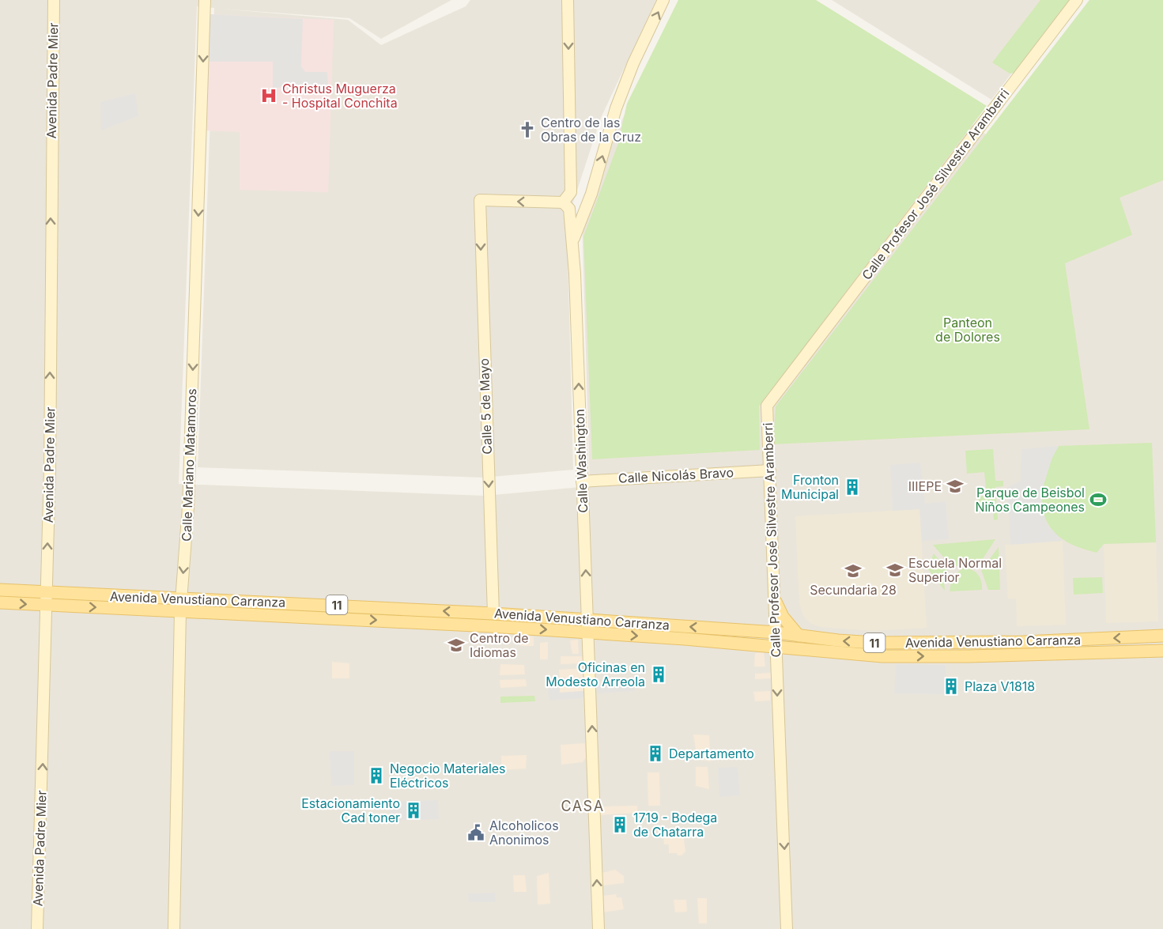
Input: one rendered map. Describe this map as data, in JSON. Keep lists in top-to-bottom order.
{
  "streets": {
    "main road": ["Avenida Venustiano Carranza", "11"],
    "street": [
      "Avenida Padre Mier",
      "Calle Profesor José Silvestre Aramberri",
      "Calle 5 de Mayo",
      "Calle Washington",
      "Calle Mariano Matamoros",
      "Calle Nicolás Bravo"
    ]
  },
  "crossings": [
    ["Avenida Padre Mier", "Avenida Venustiano Carranza"],
    ["Calle Profesor José Silvestre Aramberri", "Calle Nicolás Bravo"],
    ["Calle Profesor José Silvestre Aramberri", "Avenida Venustiano Carranza"],
    ["Calle 5 de Mayo", "Calle Washington"],
    ["Calle 5 de Mayo", "Avenida Venustiano Carranza"],
    ["Calle Washington", "Calle Nicolás Bravo"],
    ["Calle Washington", "Avenida Venustiano Carranza"],
    ["Calle Mariano Matamoros", "Avenida Venustiano Carranza"]
  ],
  "one_way": [
    "Avenida Padre Mier",
    "Calle 5 de Mayo",
    "Calle Washington",
    "Calle Mariano Matamoros"
  ],
  "districts": ["CASA"],
  "parks": ["Panteon de Dolores"],
  "places": {
    "hospital": ["Christus Muguerza - Hospital Conchita"],
    "church": ["Centro de las Obras de la Cruz"],
    "school or university": [
      "IIIEPE",
      "Escuela Normal Superior",
      "Secundaria 28",
      "Centro de Idiomas"
    ],
    "building": [
      "Fronton Municipal",
      "Oficinas en Modesto Arreola",
      "Plaza V1818",
      "Departamento",
      "Negocio Materiales Eléctricos",
      "Estacionamiento Cad toner",
      "1719 - Bodega de Chatarra"
    ],
    "sports": ["Parque de Beisbol Niños Campeones"],
    "public building": ["Alcoholicos Anonimos"]
  }
}
